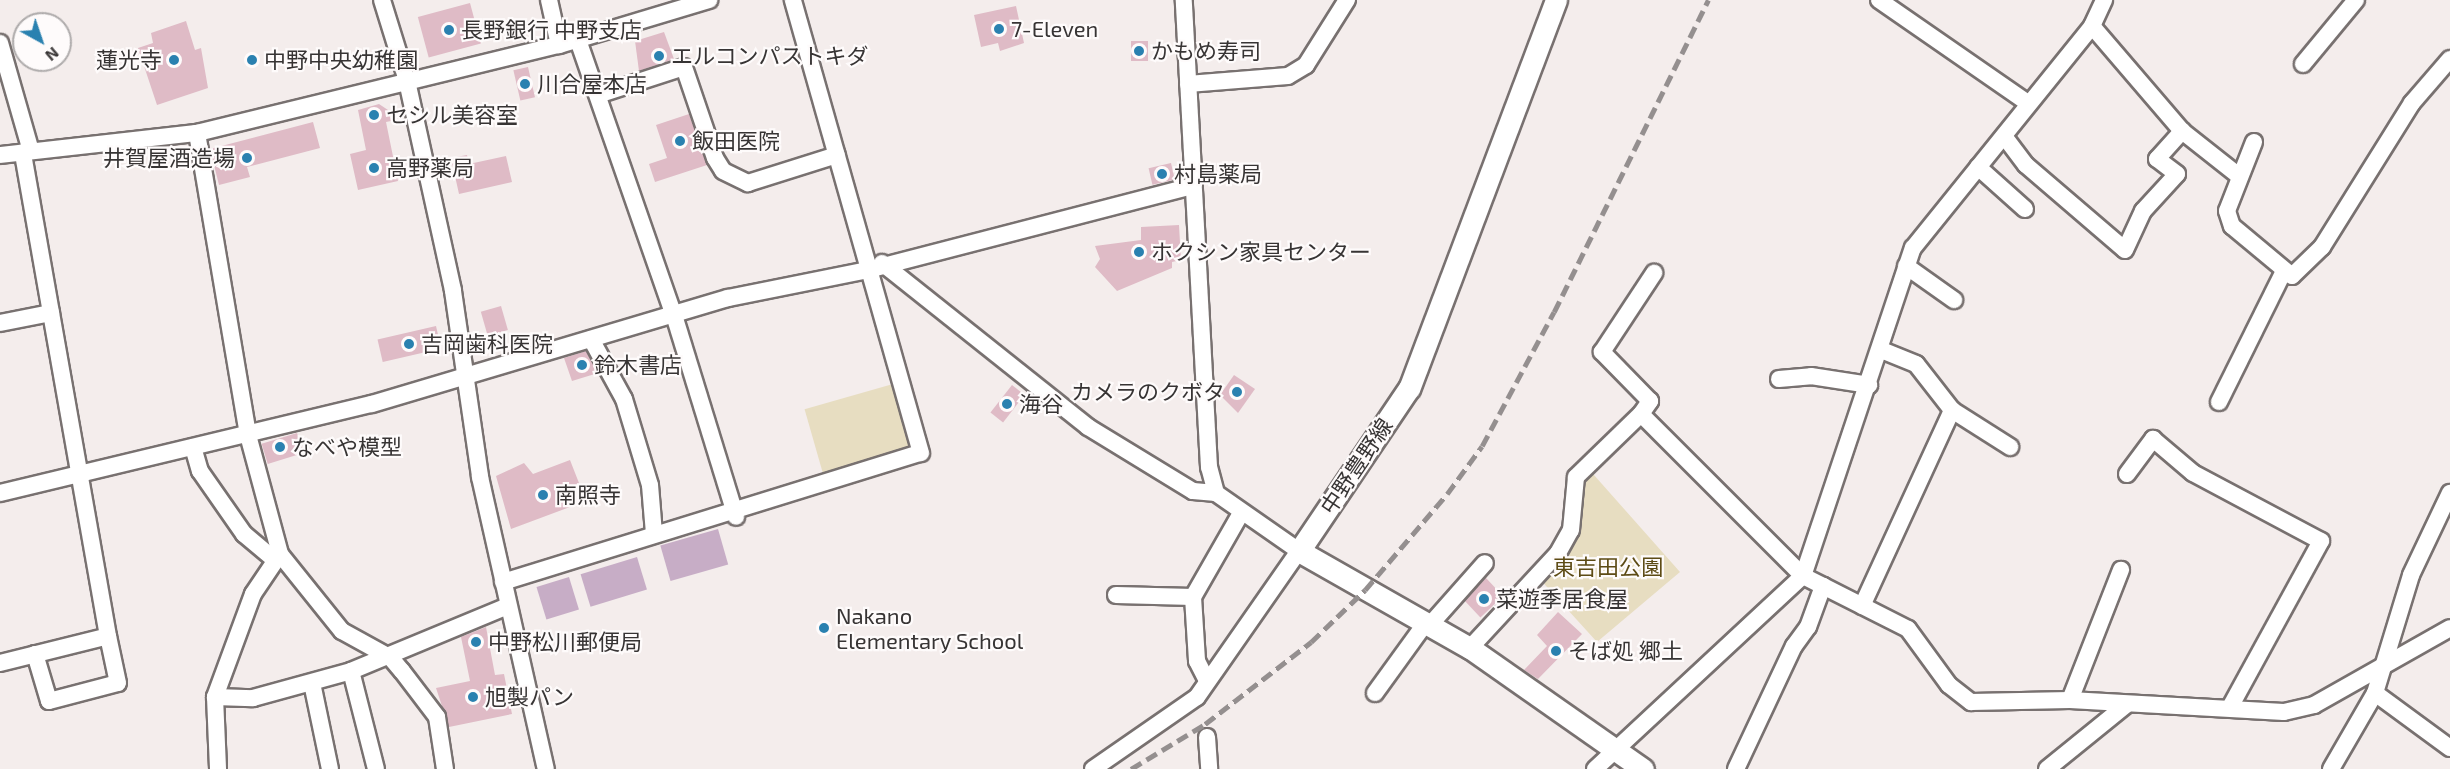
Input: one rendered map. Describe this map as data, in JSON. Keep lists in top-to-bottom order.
{
  "streets": {
    "main road": ["中野豊野線"]
  },
  "parks": ["東吉田公園"],
  "places": [
    "7-Eleven",
    "長野銀行 中野支店",
    "かもめ寿司",
    "エルコンパストキダ",
    "蓮光寺",
    "中野中央幼稚園",
    "川合屋本店",
    "セシル美容室",
    "飯田医院",
    "井賀屋酒造場",
    "高野薬局",
    "村島薬局",
    "ホクシン家具センター",
    "吉岡歯科医院",
    "鈴木書店",
    "カメラのクボタ",
    "海谷",
    "なべや模型",
    "南照寺",
    "菜遊季居食屋",
    "Nakano Elementary School",
    "中野松川郵便局",
    "そば処 郷土",
    "旭製パン"
  ],
  "north": "bottom right"
}
